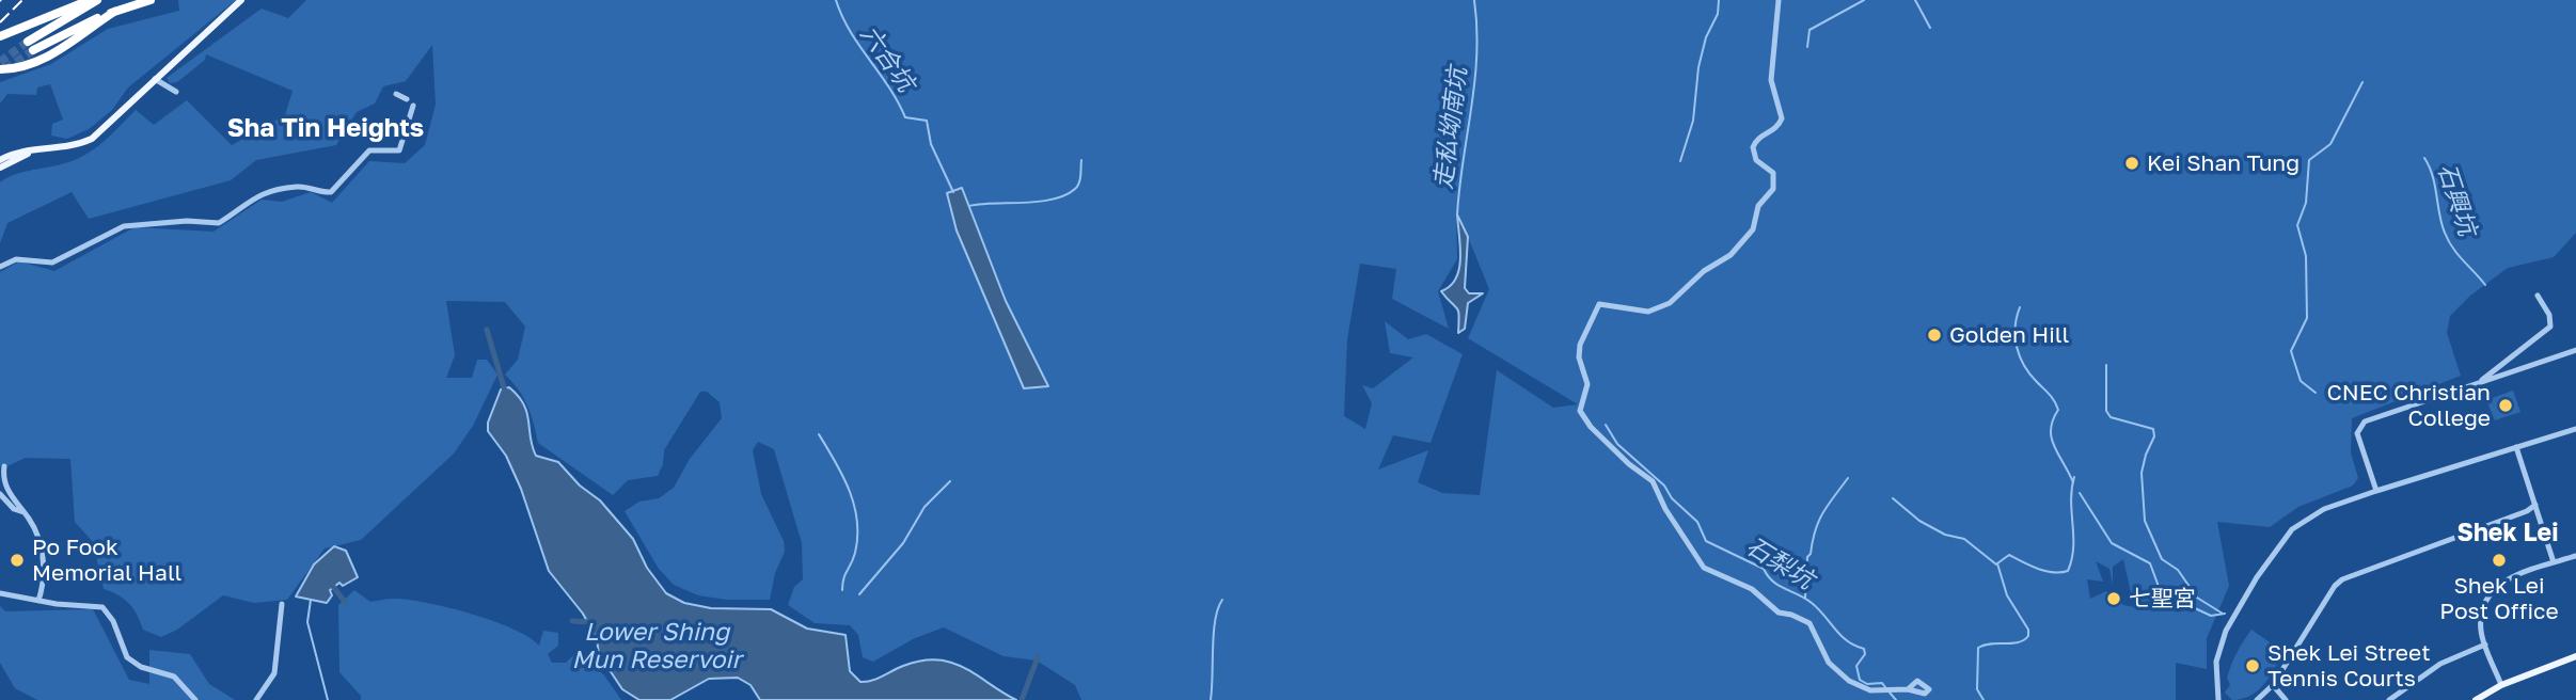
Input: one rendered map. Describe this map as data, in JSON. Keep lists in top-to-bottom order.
{
  "districts": ["Sha Tin Heights", "Shek Lei"],
  "water": [
    "六合坑",
    "走私坳南坑",
    "石興坑",
    "石梨坑",
    "Lower Shing Mun Reservoir"
  ],
  "places": [
    "Kei Shan Tung",
    "Golden Hill",
    "CNEC Christian College",
    "Po Fook Memorial Hall",
    "Shek Lei Post Office",
    "七聖宮",
    "Shek Lei Street Tennis Courts"
  ]
}
